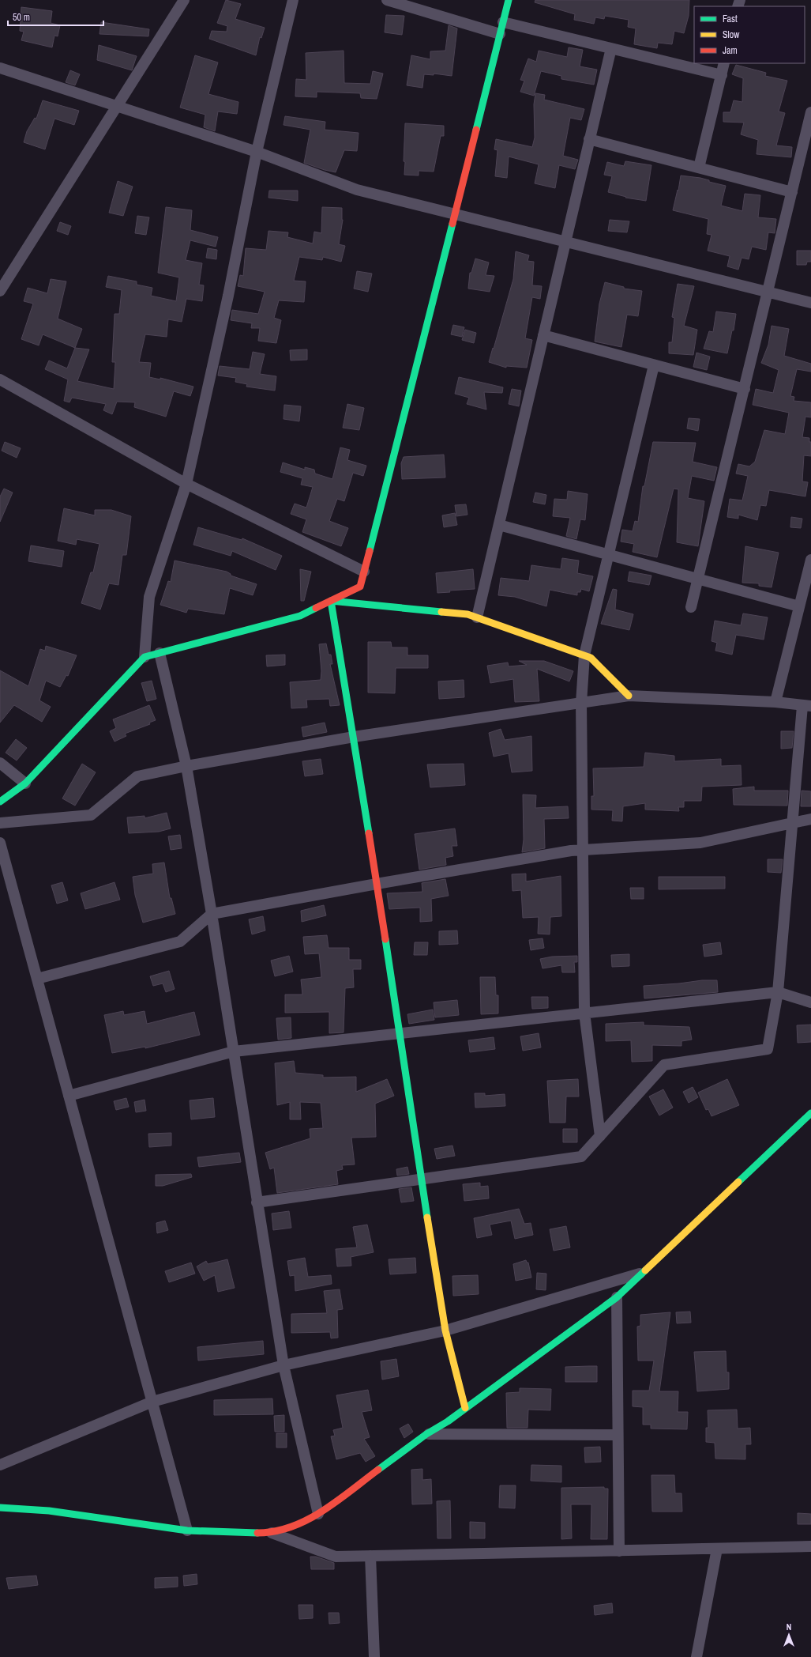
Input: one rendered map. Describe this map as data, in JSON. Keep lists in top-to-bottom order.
{
  "legend": ["Fast", "Slow", "Jam"],
  "scale_bar": "50 m",
  "north": "top"
}
